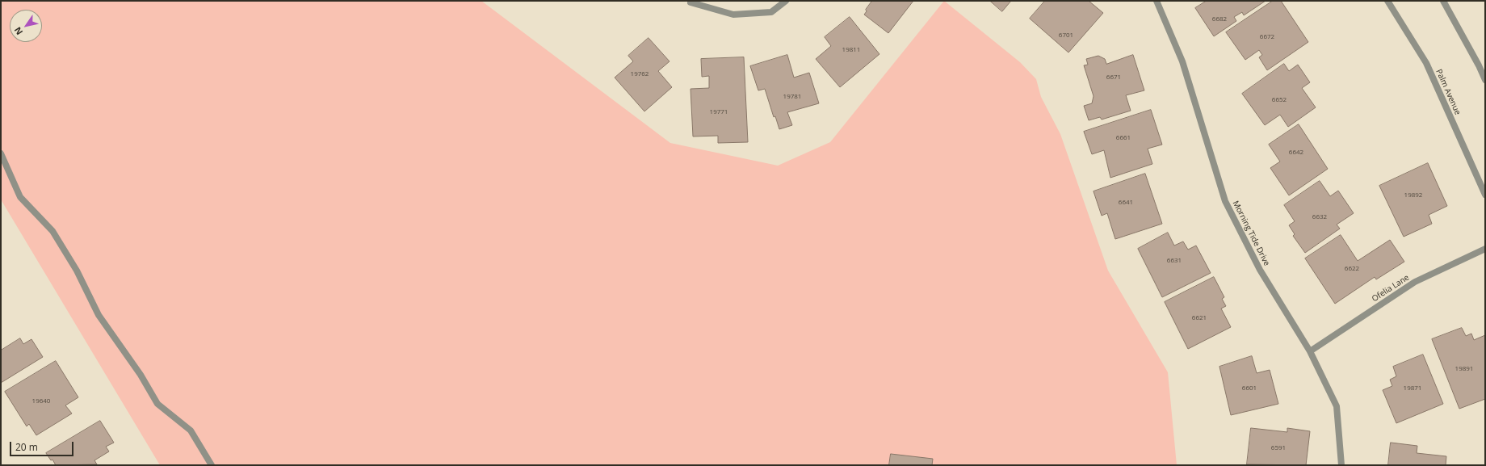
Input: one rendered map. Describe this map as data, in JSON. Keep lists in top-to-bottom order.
{
  "streets": {
    "street": ["Palm Avenue", "Morning Tide Drive", "Ofelia Lane"]
  },
  "crossings": [
    ["Morning Tide Drive", "Ofelia Lane"]
  ],
  "house_numbers": [
    "6682",
    "6701",
    "6672",
    "19811",
    "19762",
    "6671",
    "19781",
    "6652",
    "19771",
    "6661",
    "6642",
    "19892",
    "6641",
    "6632",
    "6631",
    "6622",
    "6621",
    "19891",
    "6601",
    "19871",
    "19640",
    "6591"
  ],
  "scale_bar": "20 m",
  "north": "bottom left"
}
